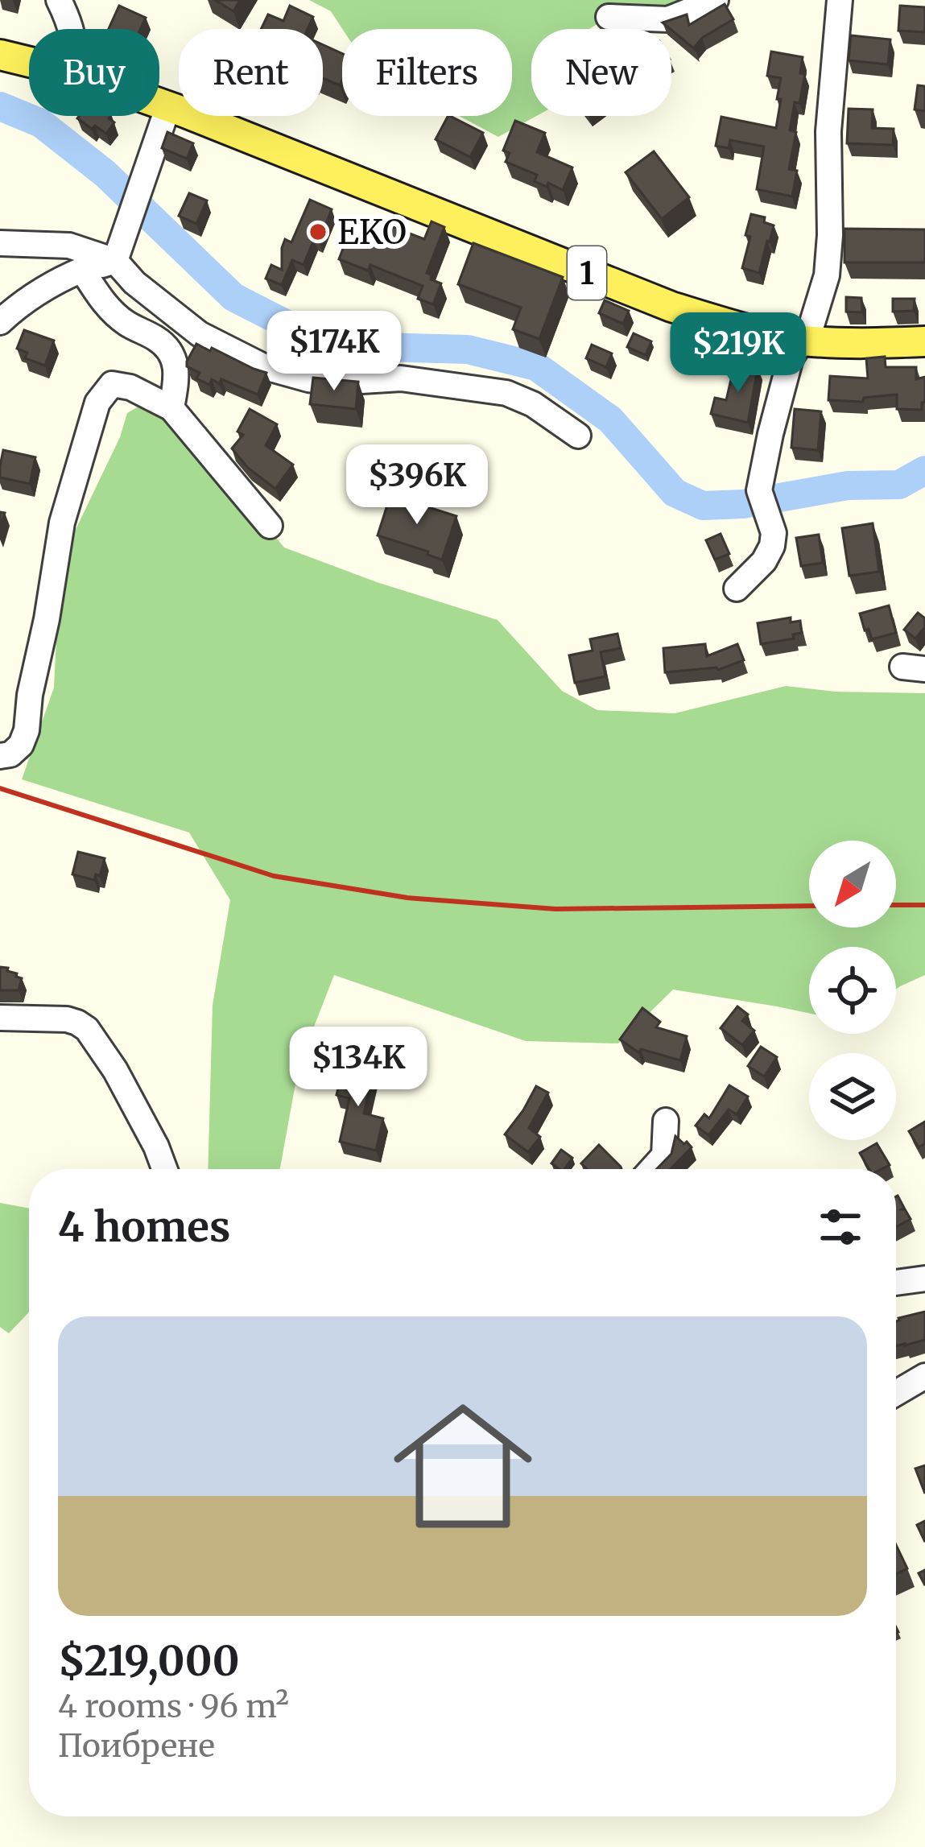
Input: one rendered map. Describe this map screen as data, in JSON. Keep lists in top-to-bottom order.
{
  "streets": {
    "main road": ["1"]
  },
  "places": ["EKO"],
  "north": "bottom left",
  "page": {
    "chip": [
      "Buy",
      "Rent",
      "Filters",
      "New"
    ],
    "price": [
      "$174K",
      "$219K",
      "$396K",
      "$134K"
    ],
    "heading": "4 homes",
    "list": [
      {
        "name": "$219,000",
        "note": "4 rooms · 96 m² · Поибрене"
      }
    ]
  }
}
